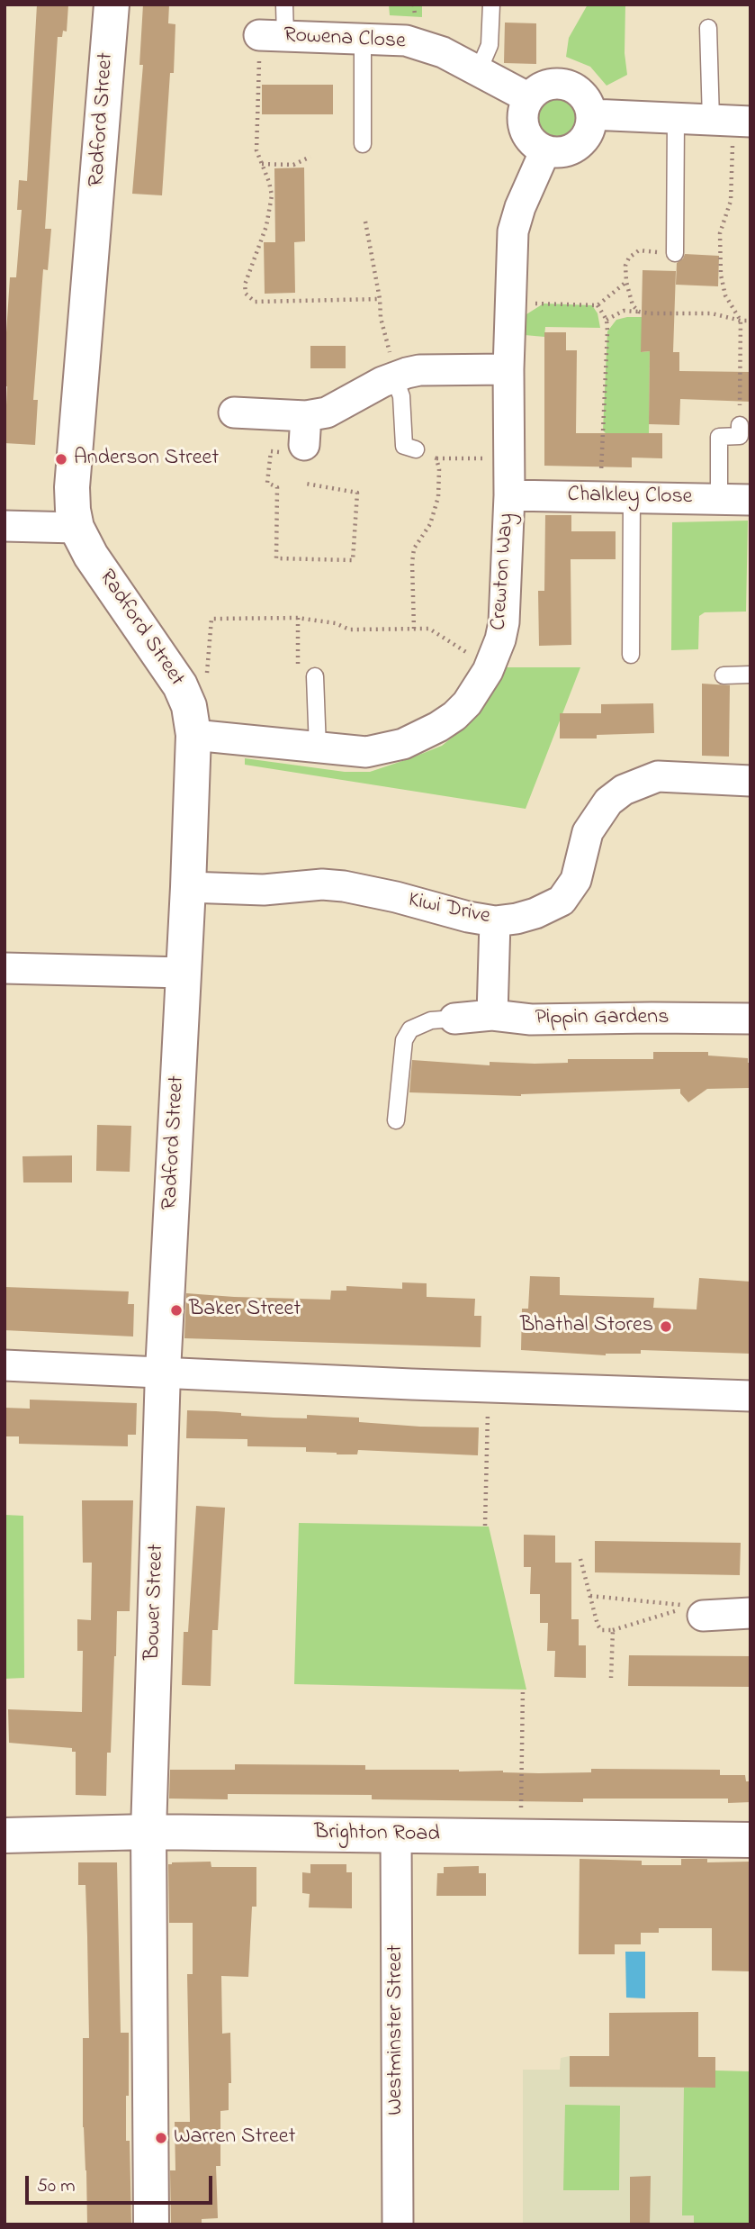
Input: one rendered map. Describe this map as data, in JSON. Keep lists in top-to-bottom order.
{
  "streets": {
    "street": [
      "Rowena Close",
      "Radford Street",
      "Chalkley Close",
      "Crewton Way",
      "Kiwi Drive",
      "Pippin Gardens",
      "Bower Street",
      "Brighton Road",
      "Westminster Street"
    ]
  },
  "crossings": [
    ["Rowena Close", "Crewton Way"],
    ["Radford Street", "Crewton Way"],
    ["Radford Street", "Kiwi Drive"],
    ["Radford Street", "Bower Street"],
    ["Chalkley Close", "Crewton Way"],
    ["Bower Street", "Brighton Road"],
    ["Brighton Road", "Westminster Street"]
  ],
  "places": [
    "Anderson Street",
    "Baker Street",
    "Bhathal Stores",
    "Warren Street"
  ],
  "scale_bar": "50 m"
}
